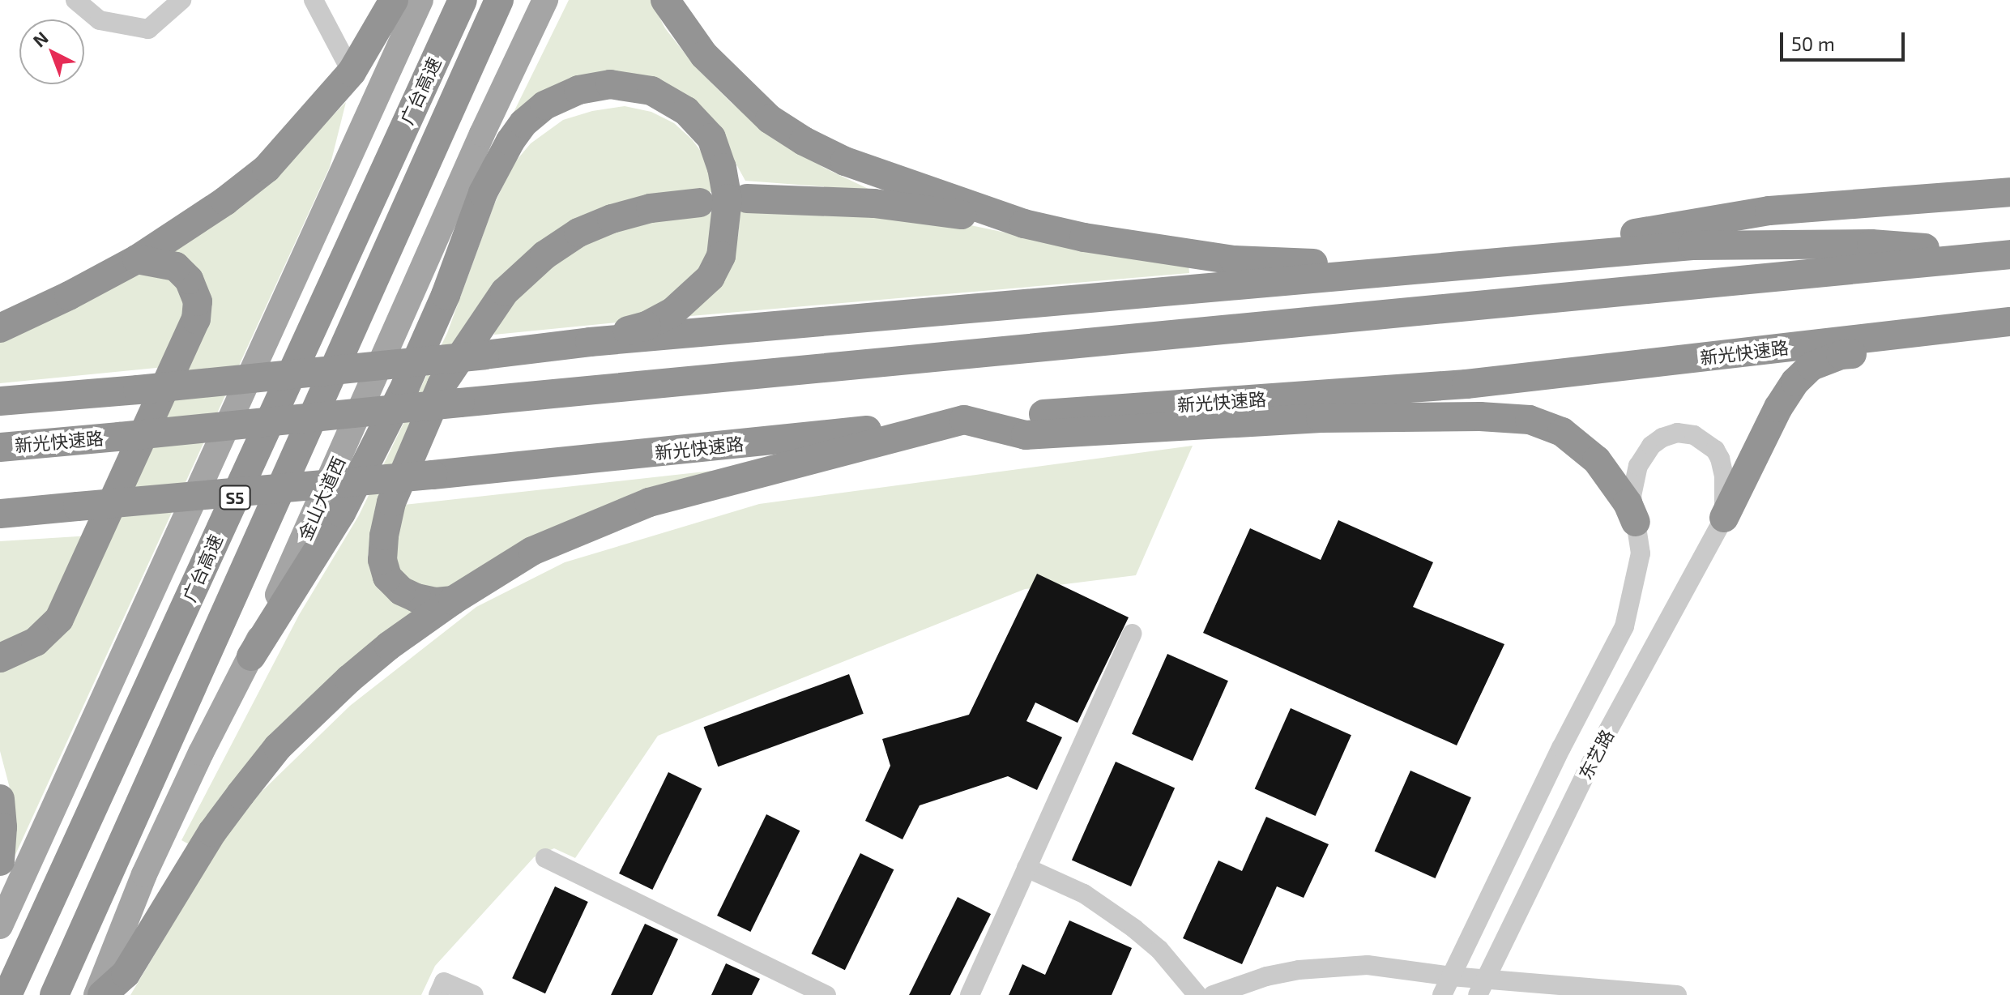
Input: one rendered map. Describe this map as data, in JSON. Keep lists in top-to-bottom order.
{
  "streets": {
    "highway": ["广台高速", "新光快速路", "S5"],
    "main road": ["金山大道西"],
    "street": ["东艺路"]
  },
  "scale_bar": "50 m",
  "north": "top left"
}
